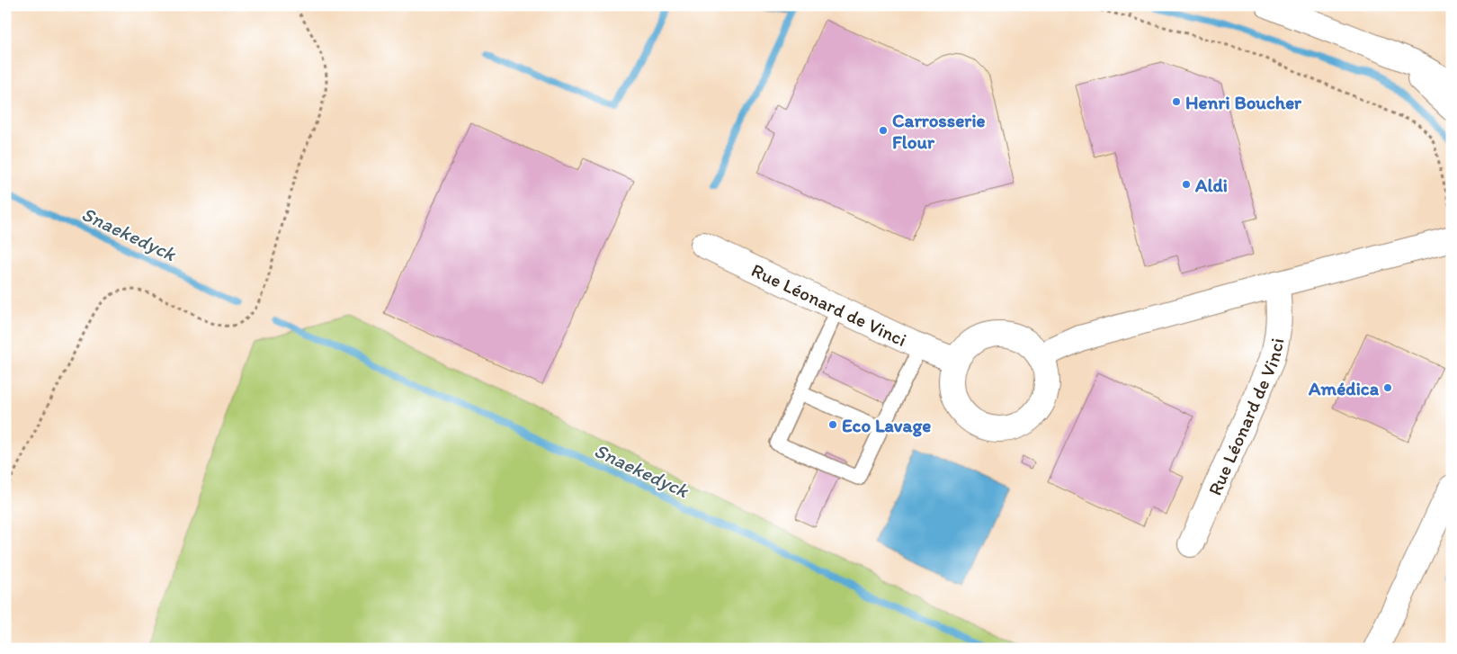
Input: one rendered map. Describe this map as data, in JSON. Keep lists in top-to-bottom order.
{
  "streets": {
    "street": ["Rue Léonard de Vinci"]
  },
  "water": ["Snaekedyck"],
  "places": [
    "Henri Boucher",
    "Carrosserie Flour",
    "Aldi",
    "Amédica",
    "Eco Lavage"
  ]
}
